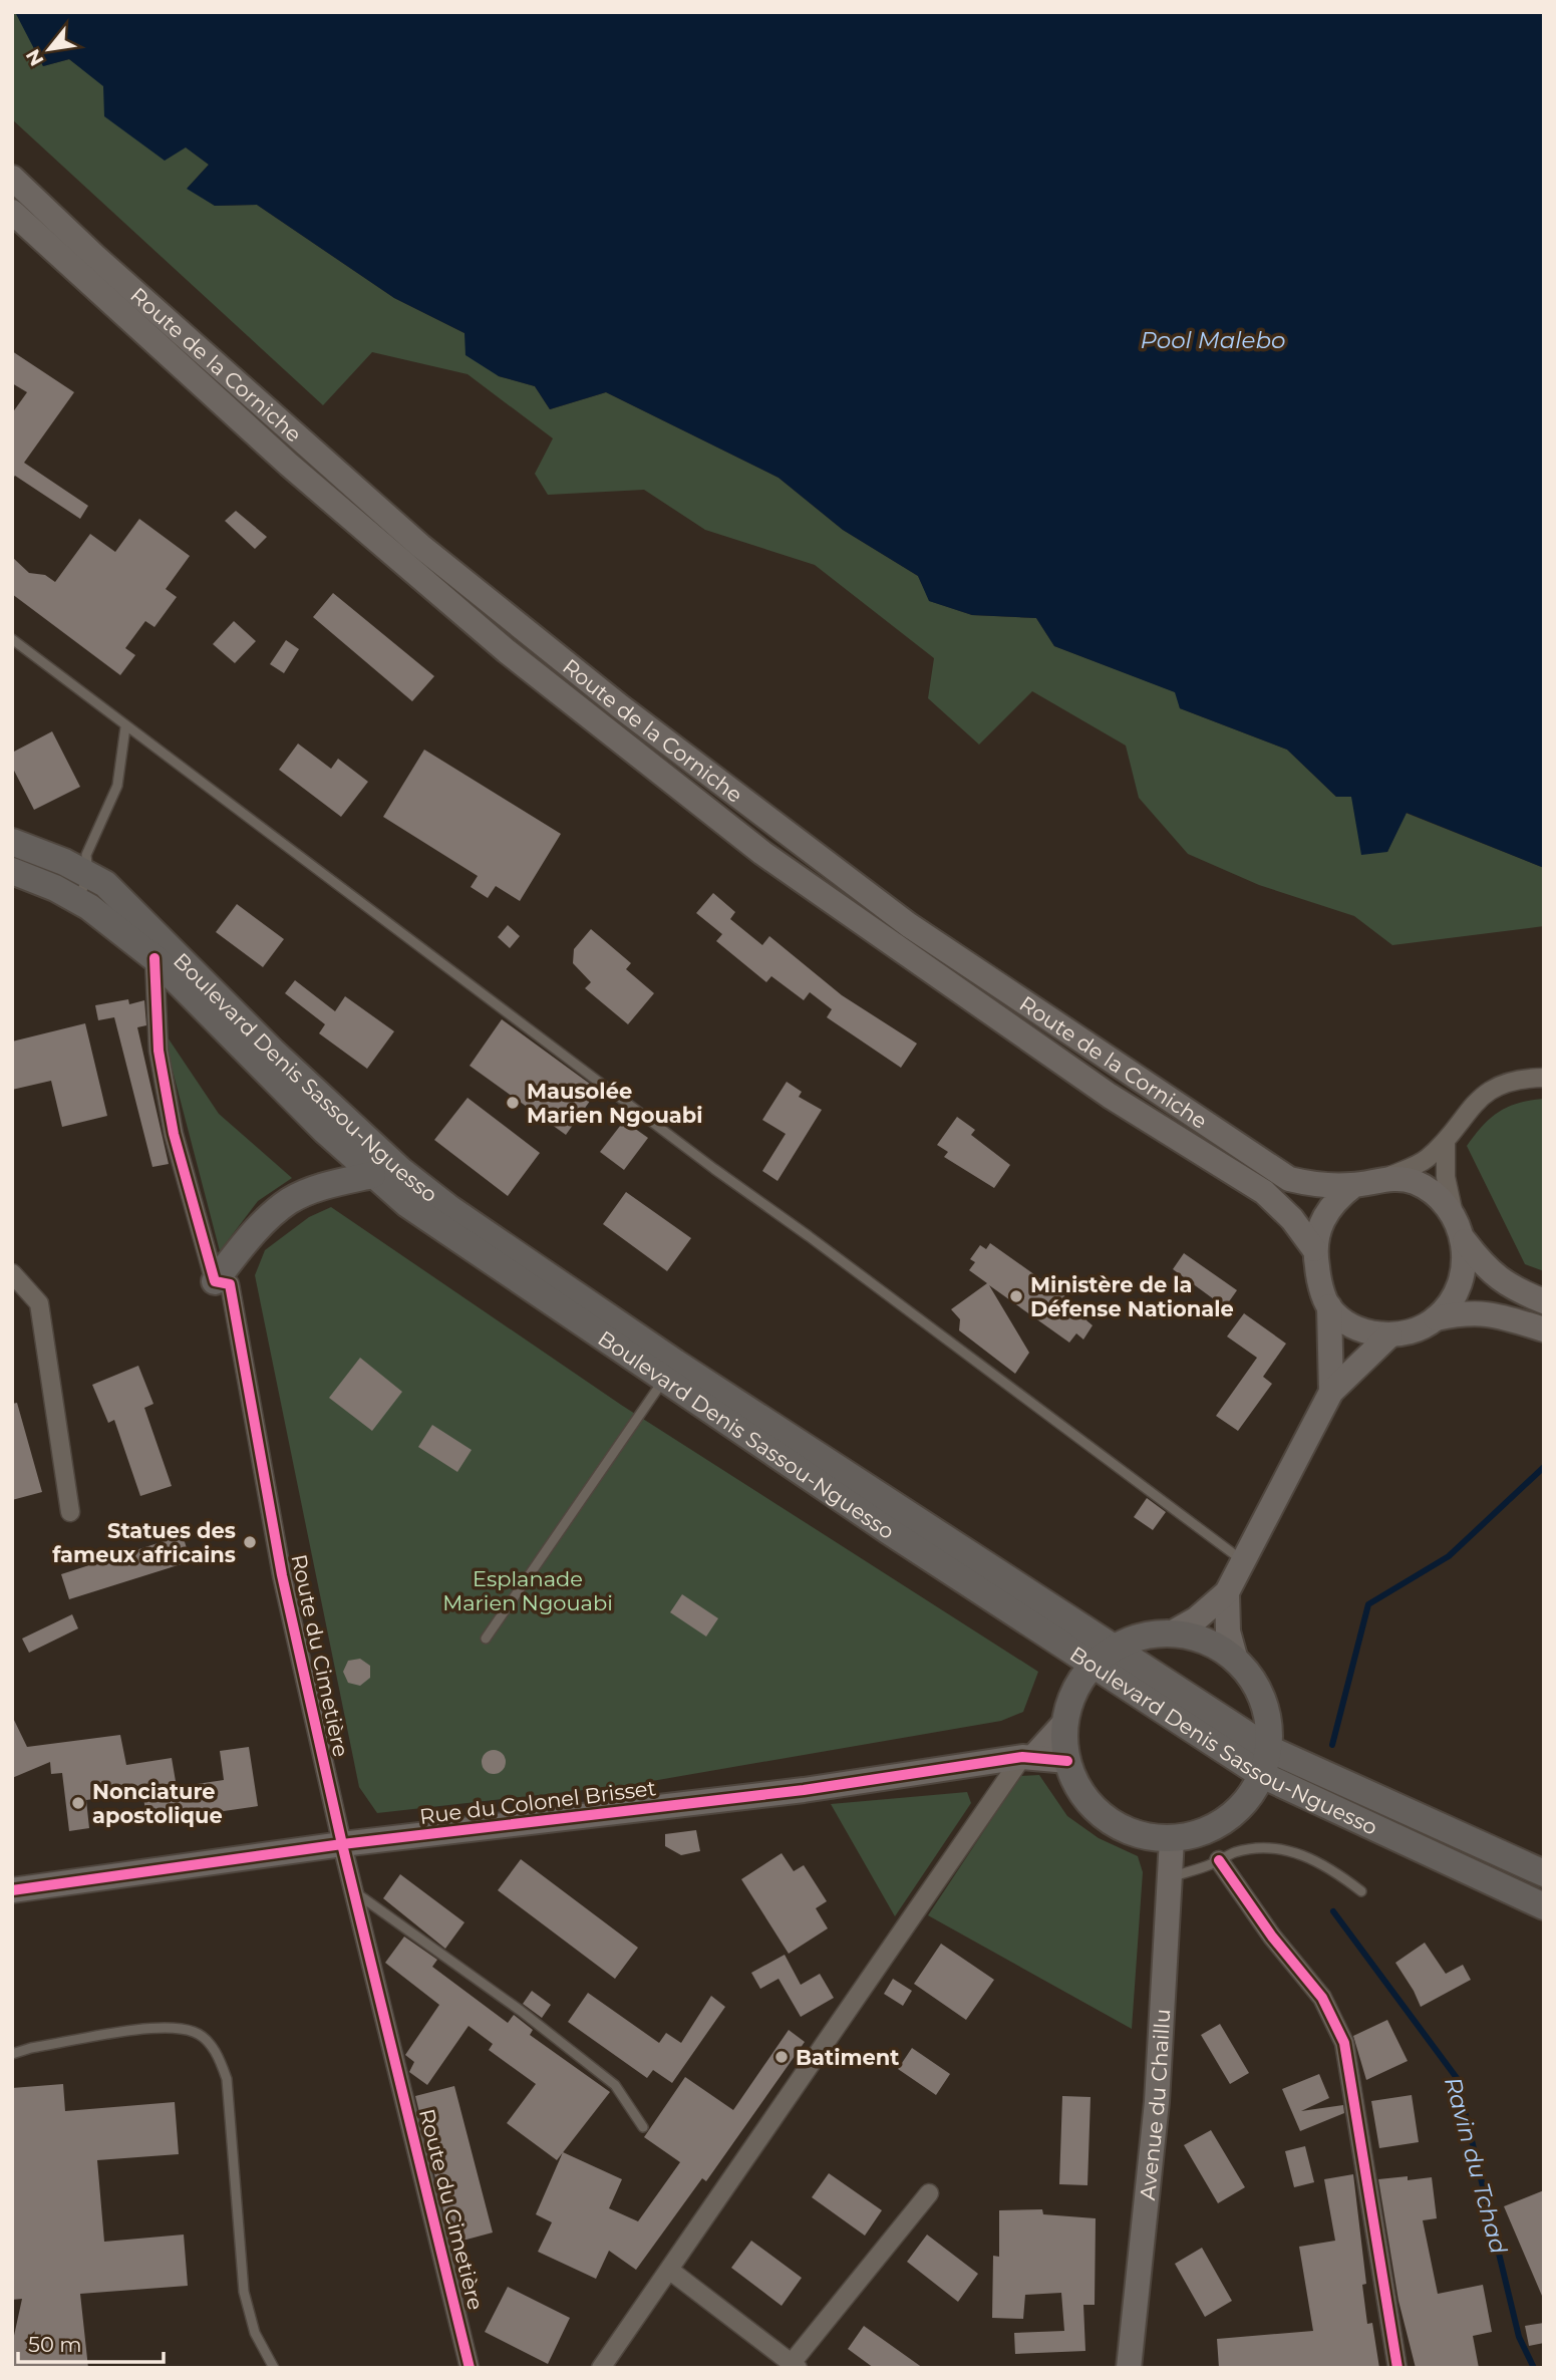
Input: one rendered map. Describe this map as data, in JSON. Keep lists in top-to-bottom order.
{
  "streets": {
    "main road": [
      "Route de la Corniche",
      "Boulevard Denis Sassou-Nguesso",
      "Rue du Colonel Brisset",
      "Avenue du Chaillu"
    ],
    "street": ["Route du Cimetière"]
  },
  "crossings": [
    ["Boulevard Denis Sassou-Nguesso", "Route du Cimetière"],
    ["Route du Cimetière", "Rue du Colonel Brisset"]
  ],
  "water": ["Pool Malebo", "Ravin du Tchad"],
  "parks": ["Esplanade Marien Ngouabi"],
  "places": [
    "Mausolée Marien Ngouabi",
    "Ministère de la Défense Nationale",
    "Statues des fameux africains",
    "Nonciature apostolique",
    "Batiment"
  ],
  "scale_bar": "50 m",
  "north": "bottom left"
}
